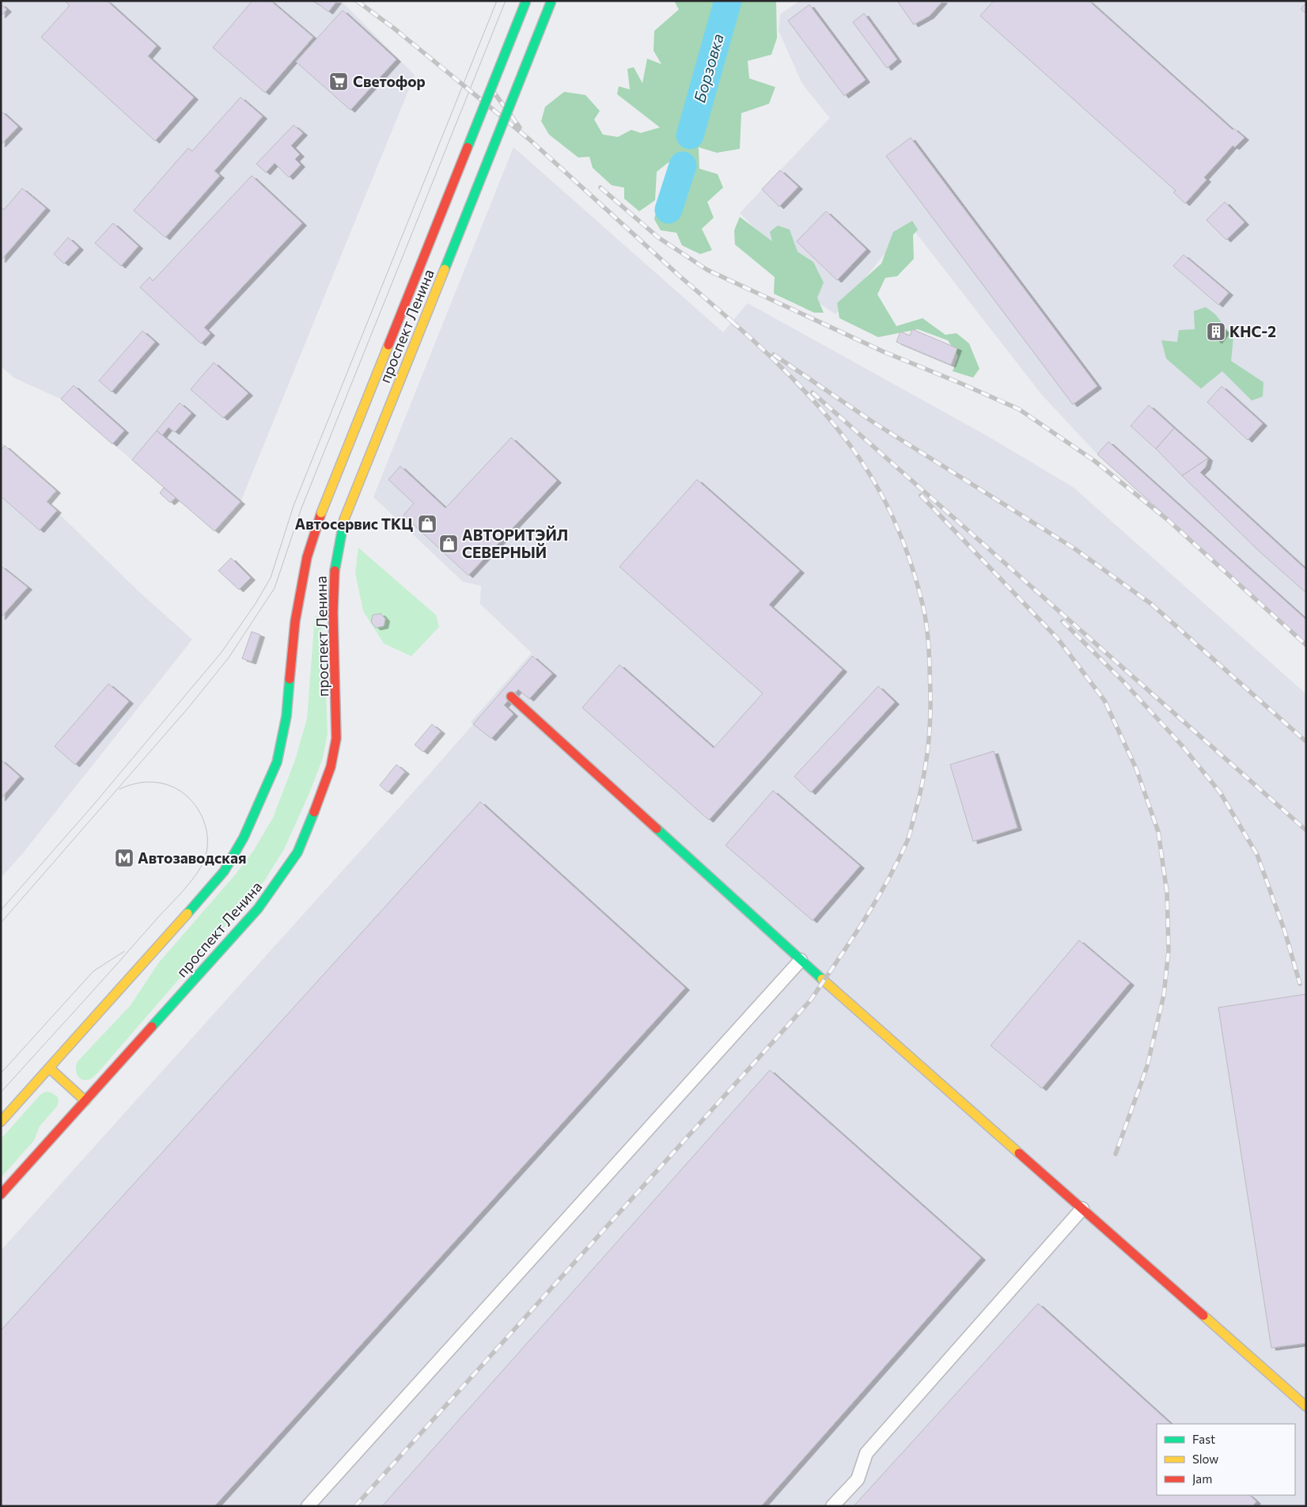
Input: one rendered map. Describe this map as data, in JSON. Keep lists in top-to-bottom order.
{
  "streets": {
    "main road": ["проспект Ленина"]
  },
  "water": ["Борзовка"],
  "places": {
    "supermarket": ["Светофор"],
    "building": ["КНС-2"],
    "shop": ["Автосервис ТКЦ", "АВТОРИТЭЙЛ СЕВЕРНЫЙ"],
    "metro station": ["Автозаводская"]
  },
  "legend": ["Fast", "Slow", "Jam"]
}
